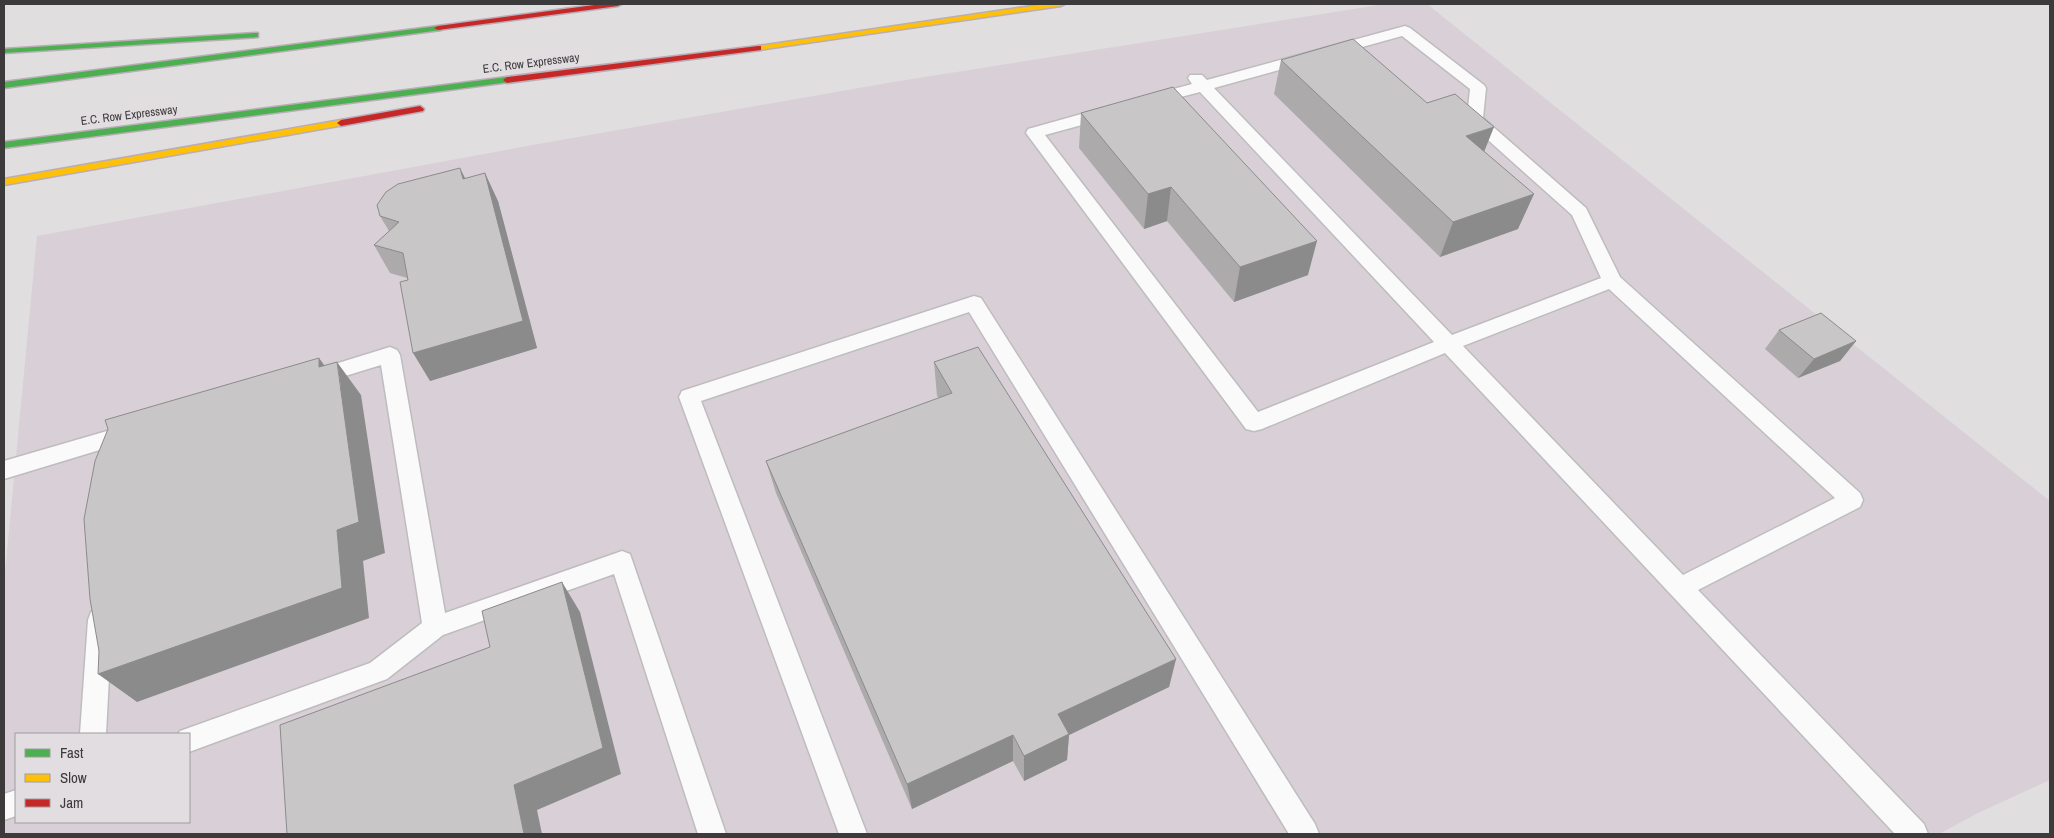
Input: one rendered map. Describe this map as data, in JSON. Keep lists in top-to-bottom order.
{
  "streets": {
    "highway": ["E.C. Row Expressway"]
  },
  "legend": ["Fast", "Slow", "Jam"]
}
